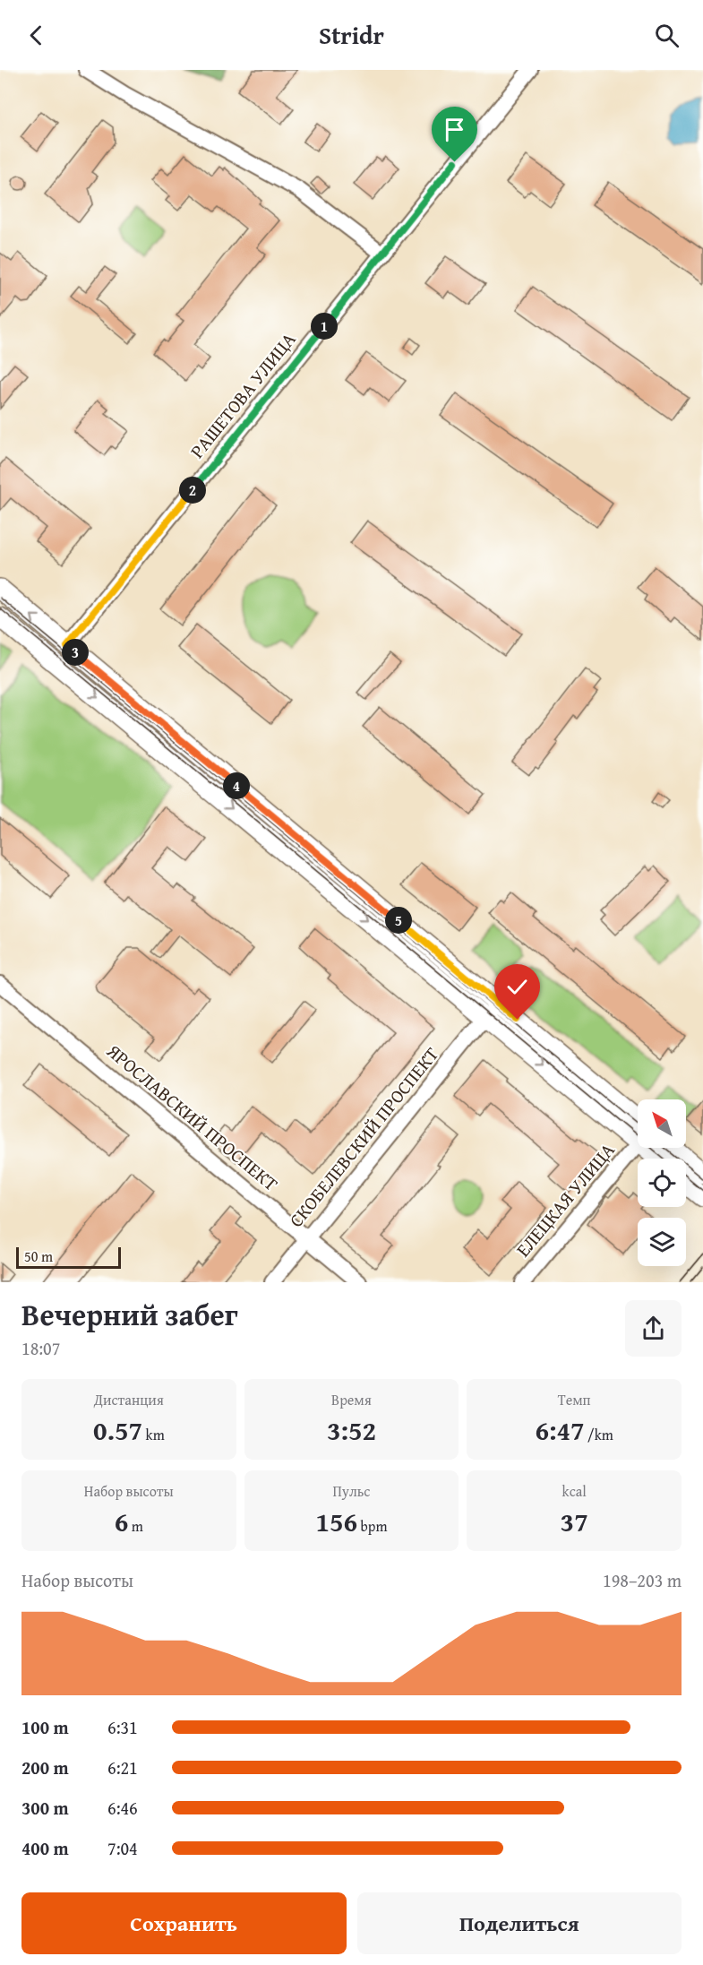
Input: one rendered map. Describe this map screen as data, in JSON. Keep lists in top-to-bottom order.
{
  "streets": {
    "street": [
      "РАШЕТОВА УЛИЦА",
      "ЯРОСЛАВСКИЙ ПРОСПЕКТ",
      "СКОБЕЛЕВСКИЙ ПРОСПЕКТ",
      "ЕЛЕЦКАЯ УЛИЦА"
    ]
  },
  "crossings": [
    ["ЯРОСЛАВСКИЙ ПРОСПЕКТ", "СКОБЕЛЕВСКИЙ ПРОСПЕКТ"]
  ],
  "scale_bar": "50 m",
  "north": "top left",
  "page": {
    "header": "Stridr",
    "pins": [
      "1",
      "2",
      "3",
      "4",
      "5"
    ],
    "scale": "50 m",
    "heading": ["Вечерний забег", "18:07"],
    "stats": [
      ["Дистанция", "0.57 km"],
      ["Время", "3:52"],
      ["Темп", "6:47 /km"],
      ["Набор высоты", "6 m"],
      ["Пульс", "156 bpm"],
      ["kcal", "37"]
    ],
    "chart": ["Набор высоты", "198–203 m"],
    "list": [
      {
        "name": "100 m",
        "note": "6:31"
      },
      {
        "name": "200 m",
        "note": "6:21"
      },
      {
        "name": "300 m",
        "note": "6:46"
      },
      {
        "name": "400 m",
        "note": "7:04"
      }
    ],
    "buttons": ["Сохранить", "Поделиться"]
  }
}
